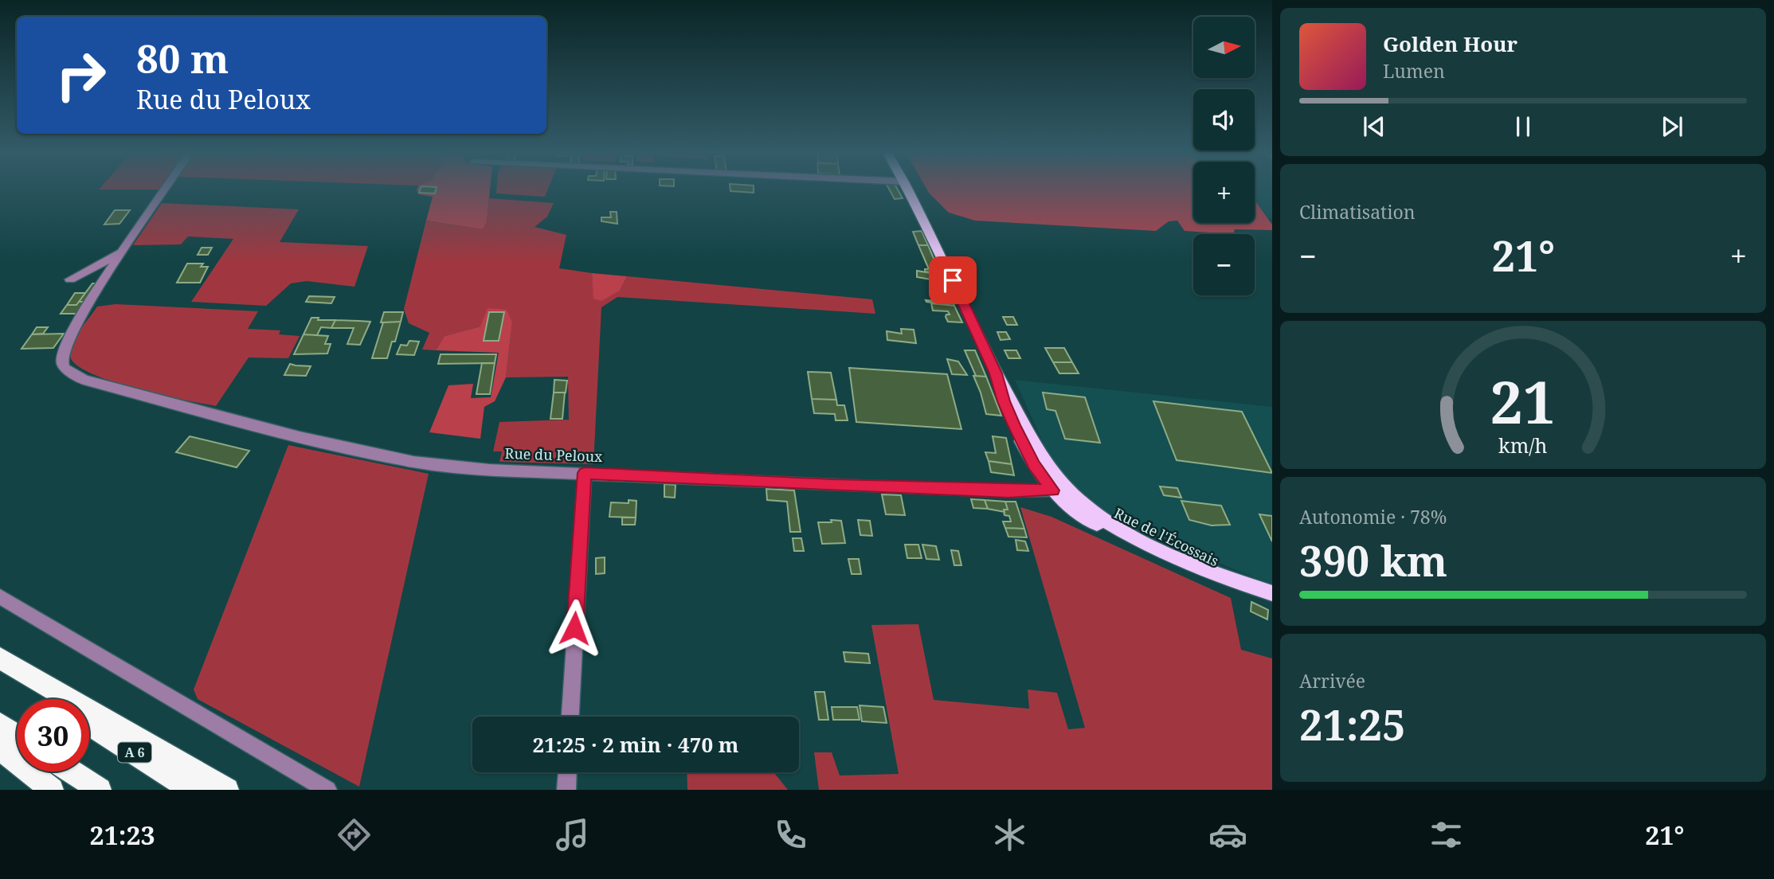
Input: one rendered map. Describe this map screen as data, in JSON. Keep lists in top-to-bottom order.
{
  "streets": {
    "highway": ["A 6"],
    "main road": ["Rue de l'Écossais"],
    "street": ["Rue du Peloux"]
  },
  "crossings": [
    ["Rue du Peloux", "Rue de l'Écossais"]
  ],
  "north": "right",
  "page": {
    "map_buttons": ["+", "−"],
    "turn": ["80 m", "Rue du Peloux"],
    "song": ["Golden Hour", "Lumen"],
    "tile": [
      "Climatisation",
      ["Autonomie · 78%", "390 km"],
      ["Arrivée", "21:25"]
    ],
    "heat": ["−", "21°", "+"],
    "limit": "30",
    "trip": "21:25 · 2 min · 470 m",
    "tabs": ["21:23", "21°"],
    "gauge": ["21", "km/h"]
  }
}
